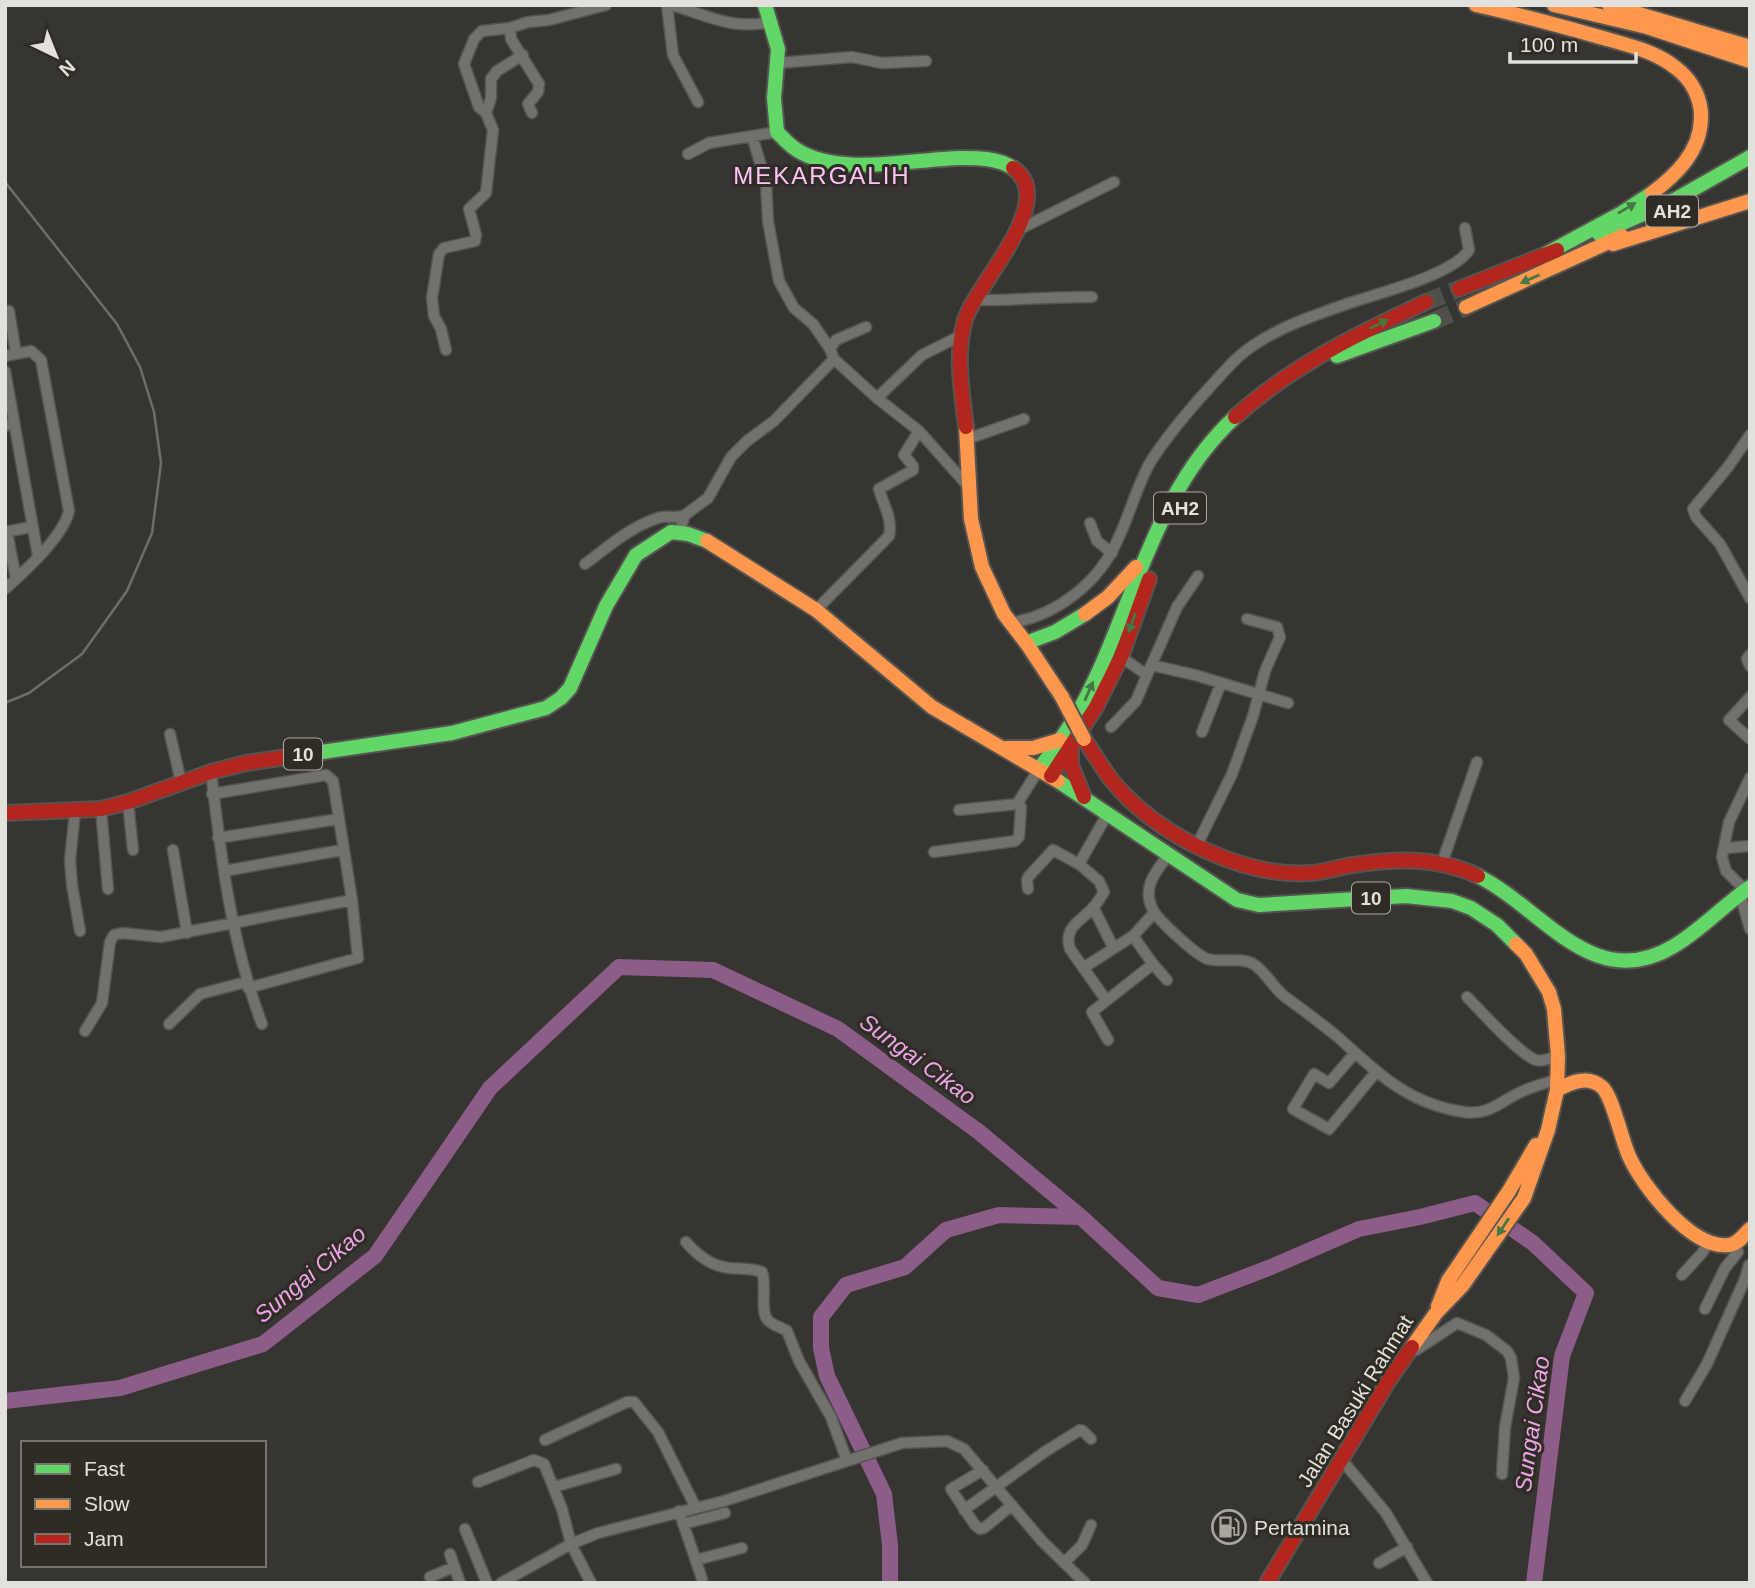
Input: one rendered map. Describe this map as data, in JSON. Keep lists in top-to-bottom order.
{
  "streets": {
    "main road": ["AH2", "10", "Jalan Basuki Rahmat"]
  },
  "crossings": [
    ["AH2", "10"],
    ["AH2", "Jalan Basuki Rahmat"],
    ["10", "Jalan Basuki Rahmat"]
  ],
  "districts": ["MEKARGALIH"],
  "water": ["Sungai Cikao"],
  "places": {
    "fuel station": ["Pertamina"]
  },
  "legend": ["Fast", "Slow", "Jam"],
  "scale_bar": "100 m",
  "north": "bottom right"
}
